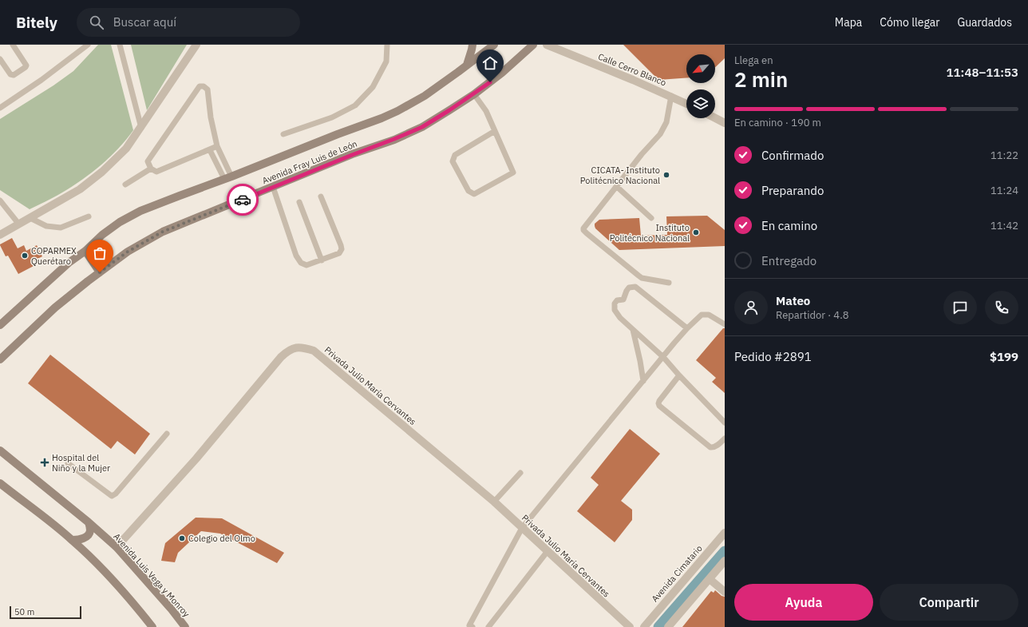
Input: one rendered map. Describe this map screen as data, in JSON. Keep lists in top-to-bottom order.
{
  "streets": {
    "main road": ["Avenida Fray Luis de León", "Avenida Luis Vega y Monroy"],
    "street": ["Calle Cerro Blanco", "Privada Julio María Cervantes", "Avenida Cimatario"]
  },
  "crossings": [
    ["Privada Julio María Cervantes", "Avenida Luis Vega y Monroy"]
  ],
  "places": {
    "other": [
      "CICATA- Instituto Politécnico Nacional",
      "Instituto Politécnico Nacional",
      "COPARMEX Querétaro",
      "Colegio del Olmo"
    ],
    "health": ["Hospital del Niño y la Mujer"]
  },
  "scale_bar": "50 m",
  "north": "bottom left",
  "page": {
    "header": "Bitely",
    "search": "Buscar aquí",
    "nav": ["Mapa", "Cómo llegar", "Guardados"],
    "heading": ["2 min", "Llega en", "11:48–11:53"],
    "panel": [
      "Mateo",
      "Repartidor · 4.8",
      "Pedido #2891",
      "$199"
    ],
    "bar": "En camino · 190 m",
    "list": [
      ["Confirmado", "11:22"],
      ["Preparando", "11:24"],
      ["En camino", "11:42"],
      "Entregado"
    ],
    "buttons": ["Ayuda", "Compartir"],
    "scale": "50 m"
  }
}
